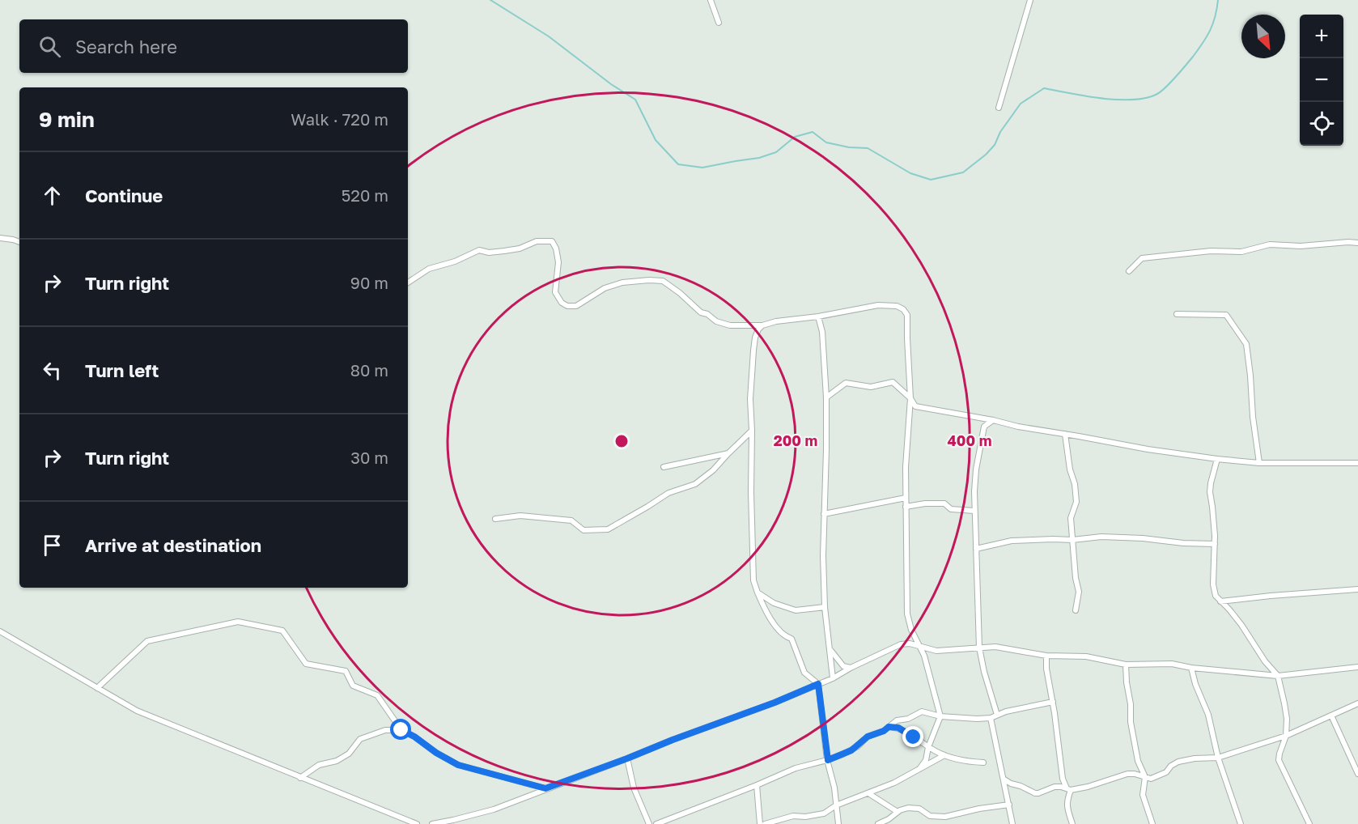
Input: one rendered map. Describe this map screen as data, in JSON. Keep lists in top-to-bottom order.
{
  "north": "bottom right",
  "page": {
    "map_buttons": ["+", "−"],
    "search": "Search here",
    "heading": ["9 min", "Walk · 720 m"],
    "list": [
      ["Continue", "520 m"],
      ["Turn right", "90 m"],
      ["Turn left", "80 m"],
      ["Turn right", "30 m"],
      "Arrive at destination"
    ]
  },
  "rings": ["200 m", "400 m"]
}
